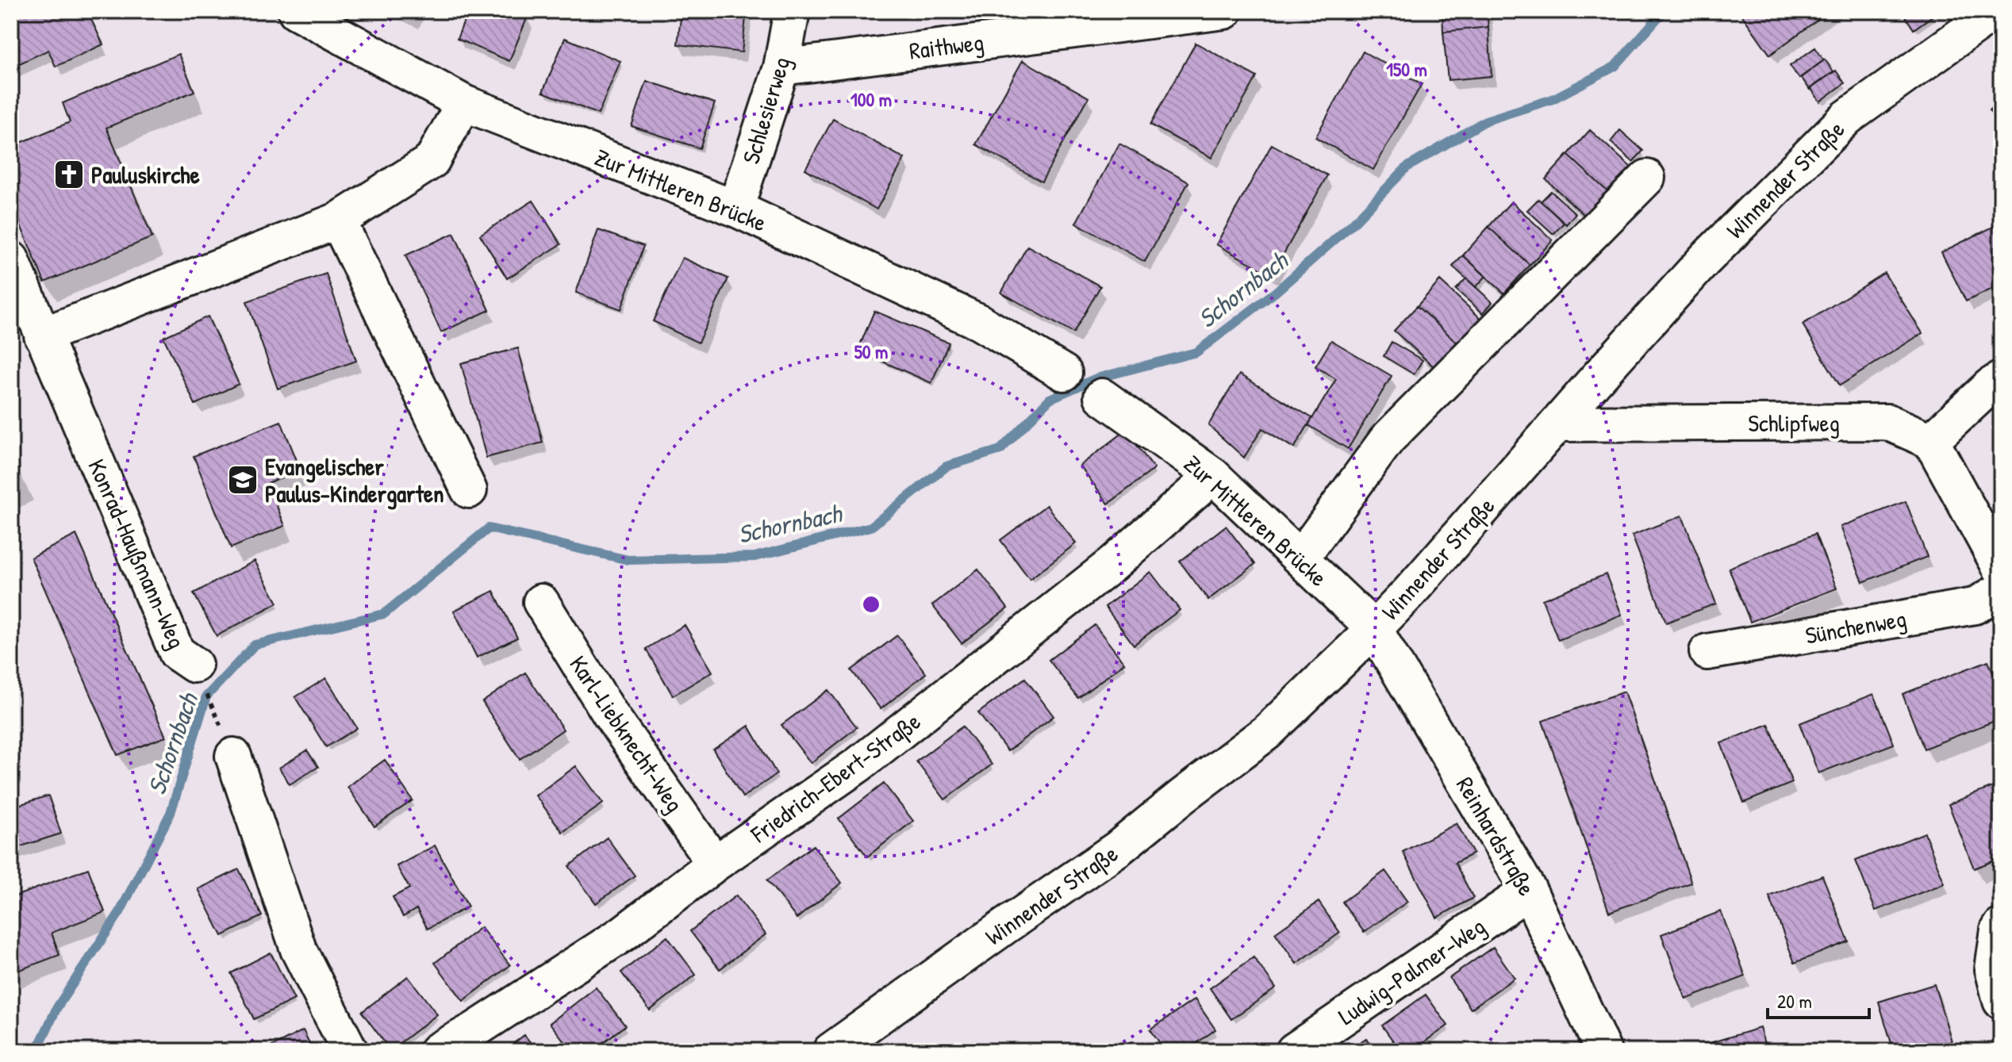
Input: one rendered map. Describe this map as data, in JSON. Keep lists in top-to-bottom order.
{
  "streets": {
    "street": [
      "Raithweg",
      "Schlesierweg",
      "Winnender Straße",
      "Zur Mittleren Brücke",
      "Schlipfweg",
      "Konrad-Haußmann-Weg",
      "Sünchenweg",
      "Karl-Liebknecht-Weg",
      "Friedrich-Ebert-Straße",
      "Reinhardstraße",
      "Ludwig-Palmer-Weg"
    ]
  },
  "crossings": [
    ["Raithweg", "Schlesierweg"],
    ["Schlesierweg", "Zur Mittleren Brücke"],
    ["Winnender Straße", "Zur Mittleren Brücke"],
    ["Winnender Straße", "Schlipfweg"],
    ["Winnender Straße", "Reinhardstraße"],
    ["Zur Mittleren Brücke", "Friedrich-Ebert-Straße"],
    ["Zur Mittleren Brücke", "Reinhardstraße"],
    ["Karl-Liebknecht-Weg", "Friedrich-Ebert-Straße"],
    ["Reinhardstraße", "Ludwig-Palmer-Weg"]
  ],
  "water": ["Schornbach"],
  "places": {
    "church": ["Pauluskirche"],
    "school or university": ["Evangelischer Paulus-Kindergarten"]
  },
  "scale_bar": "20 m",
  "rings": ["150 m", "100 m", "50 m"]
}
